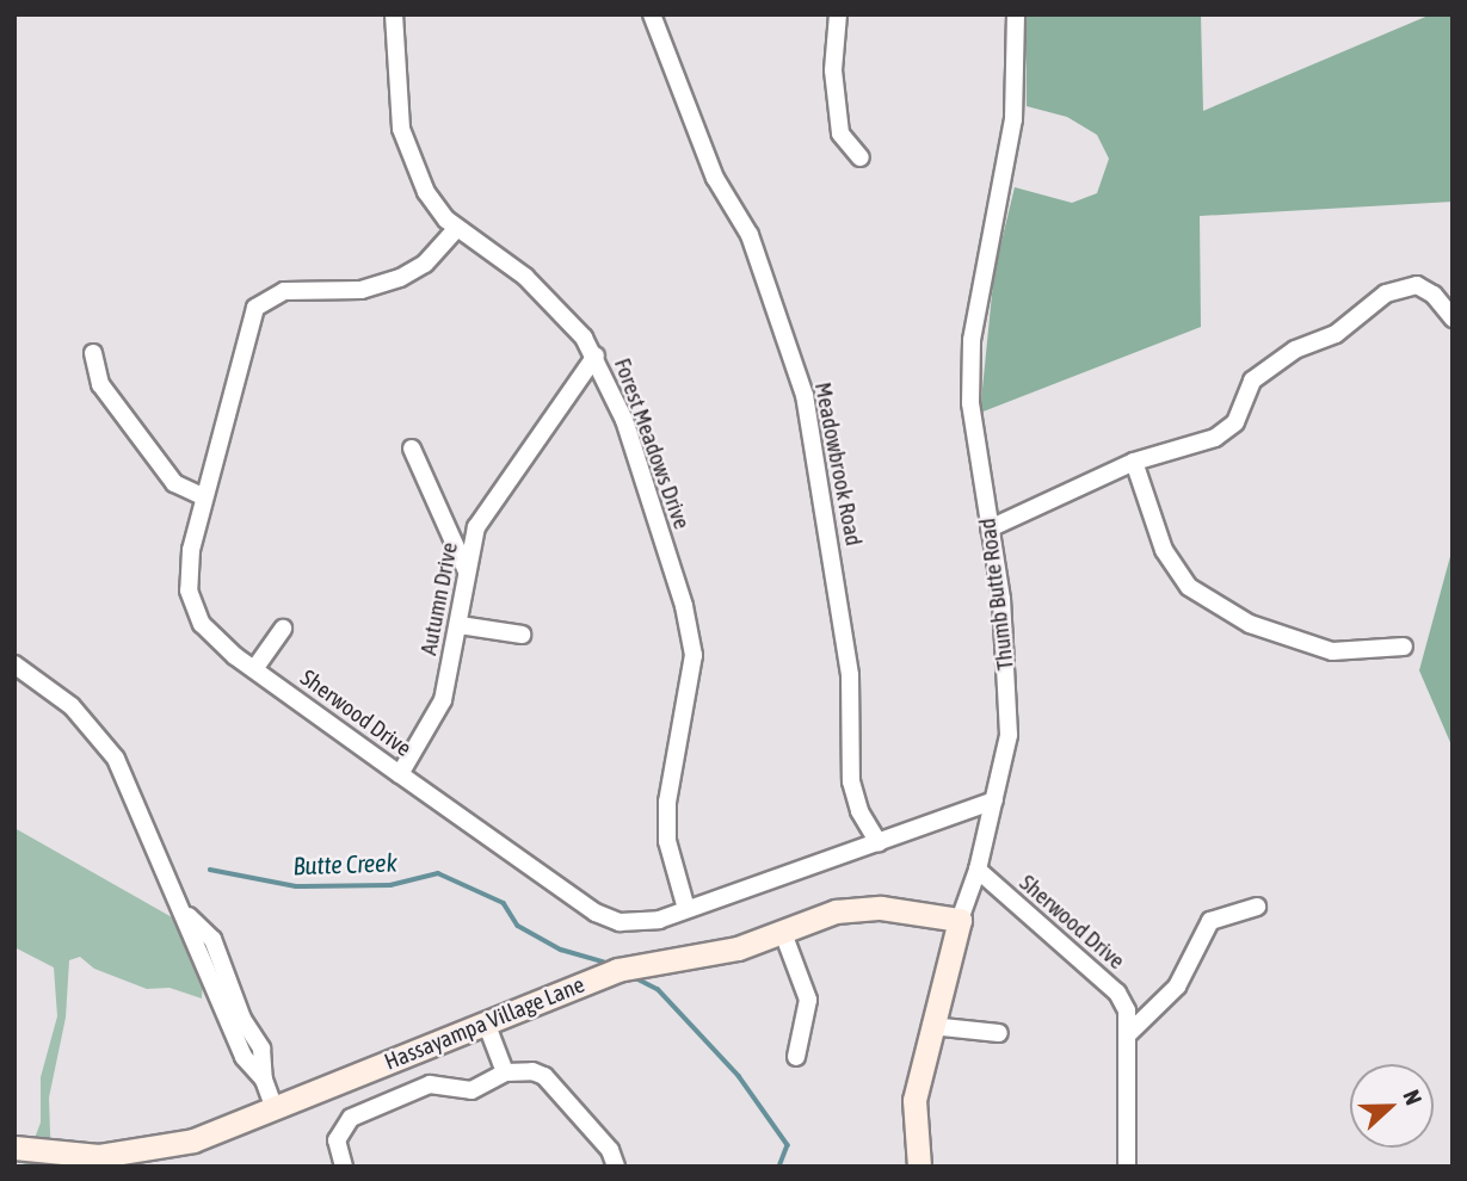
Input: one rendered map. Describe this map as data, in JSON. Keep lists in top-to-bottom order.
{
  "streets": {
    "street": [
      "Forest Meadows Drive",
      "Meadowbrook Road",
      "Thumb Butte Road",
      "Autumn Drive",
      "Sherwood Drive",
      "Hassayampa Village Lane"
    ]
  },
  "crossings": [
    ["Forest Meadows Drive", "Autumn Drive"],
    ["Forest Meadows Drive", "Sherwood Drive"],
    ["Meadowbrook Road", "Sherwood Drive"],
    ["Thumb Butte Road", "Sherwood Drive"],
    ["Thumb Butte Road", "Hassayampa Village Lane"],
    ["Autumn Drive", "Sherwood Drive"]
  ],
  "water": ["Butte Creek"],
  "north": "right"
}
